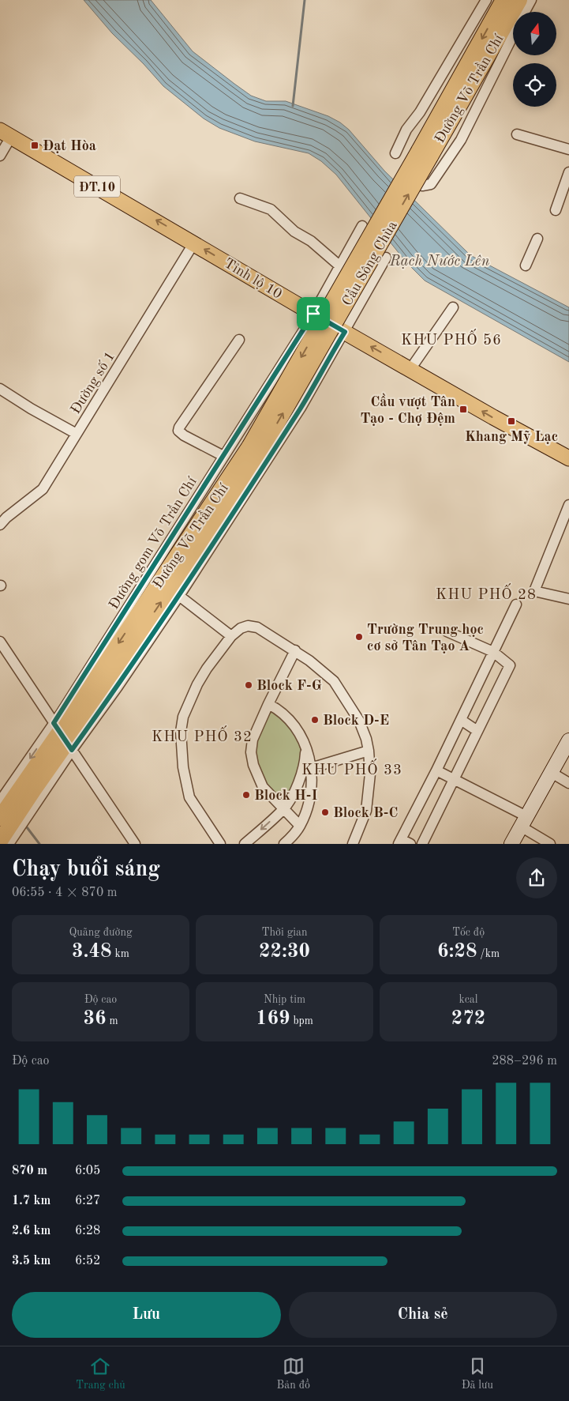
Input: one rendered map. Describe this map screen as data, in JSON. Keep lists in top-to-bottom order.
{
  "streets": {
    "highway": ["Đường Võ Trần Chí", "Cầu Sông Chùa"],
    "main road": ["ĐT.10", "Tỉnh lộ 10"],
    "street": ["Đường số 1", "Đường gom Võ Trần Chí"]
  },
  "crossings": [
    ["Đường Võ Trần Chí", "Cầu Sông Chùa"],
    ["Đường Võ Trần Chí", "Đường gom Võ Trần Chí"],
    ["Tỉnh lộ 10", "Đường số 1"],
    ["Tỉnh lộ 10", "Đường gom Võ Trần Chí"]
  ],
  "one_way": ["Tỉnh lộ 10"],
  "districts": [
    "KHU PHỐ 56",
    "KHU PHỐ 28",
    "KHU PHỐ 32",
    "KHU PHỐ 33"
  ],
  "water": ["Rạch Nước Lên"],
  "places": {
    "transit": ["Đạt Hòa", "Cầu vượt Tân Tạo - Chợ Đệm", "Khang Mỹ Lạc"],
    "other": [
      "Trường Trung học cơ sở Tân Tạo A",
      "Block F-G",
      "Block D-E",
      "Block H-I",
      "Block B-C"
    ]
  },
  "north": "top",
  "page": {
    "heading": ["Chạy buổi sáng", "06:55 · 4 × 870 m"],
    "stats": [
      ["Quãng đường", "3.48 km"],
      ["Thời gian", "22:30"],
      ["Tốc độ", "6:28 /km"],
      ["Độ cao", "36 m"],
      ["Nhịp tim", "169 bpm"],
      ["kcal", "272"]
    ],
    "chart": ["Độ cao", "288–296 m"],
    "list": [
      {
        "name": "870 m",
        "note": "6:05"
      },
      {
        "name": "1.7 km",
        "note": "6:27"
      },
      {
        "name": "2.6 km",
        "note": "6:28"
      },
      {
        "name": "3.5 km",
        "note": "6:52"
      }
    ],
    "buttons": ["Lưu", "Chia sẻ"],
    "tabs": ["Trang chủ", "Bản đồ", "Đã lưu"]
  }
}
